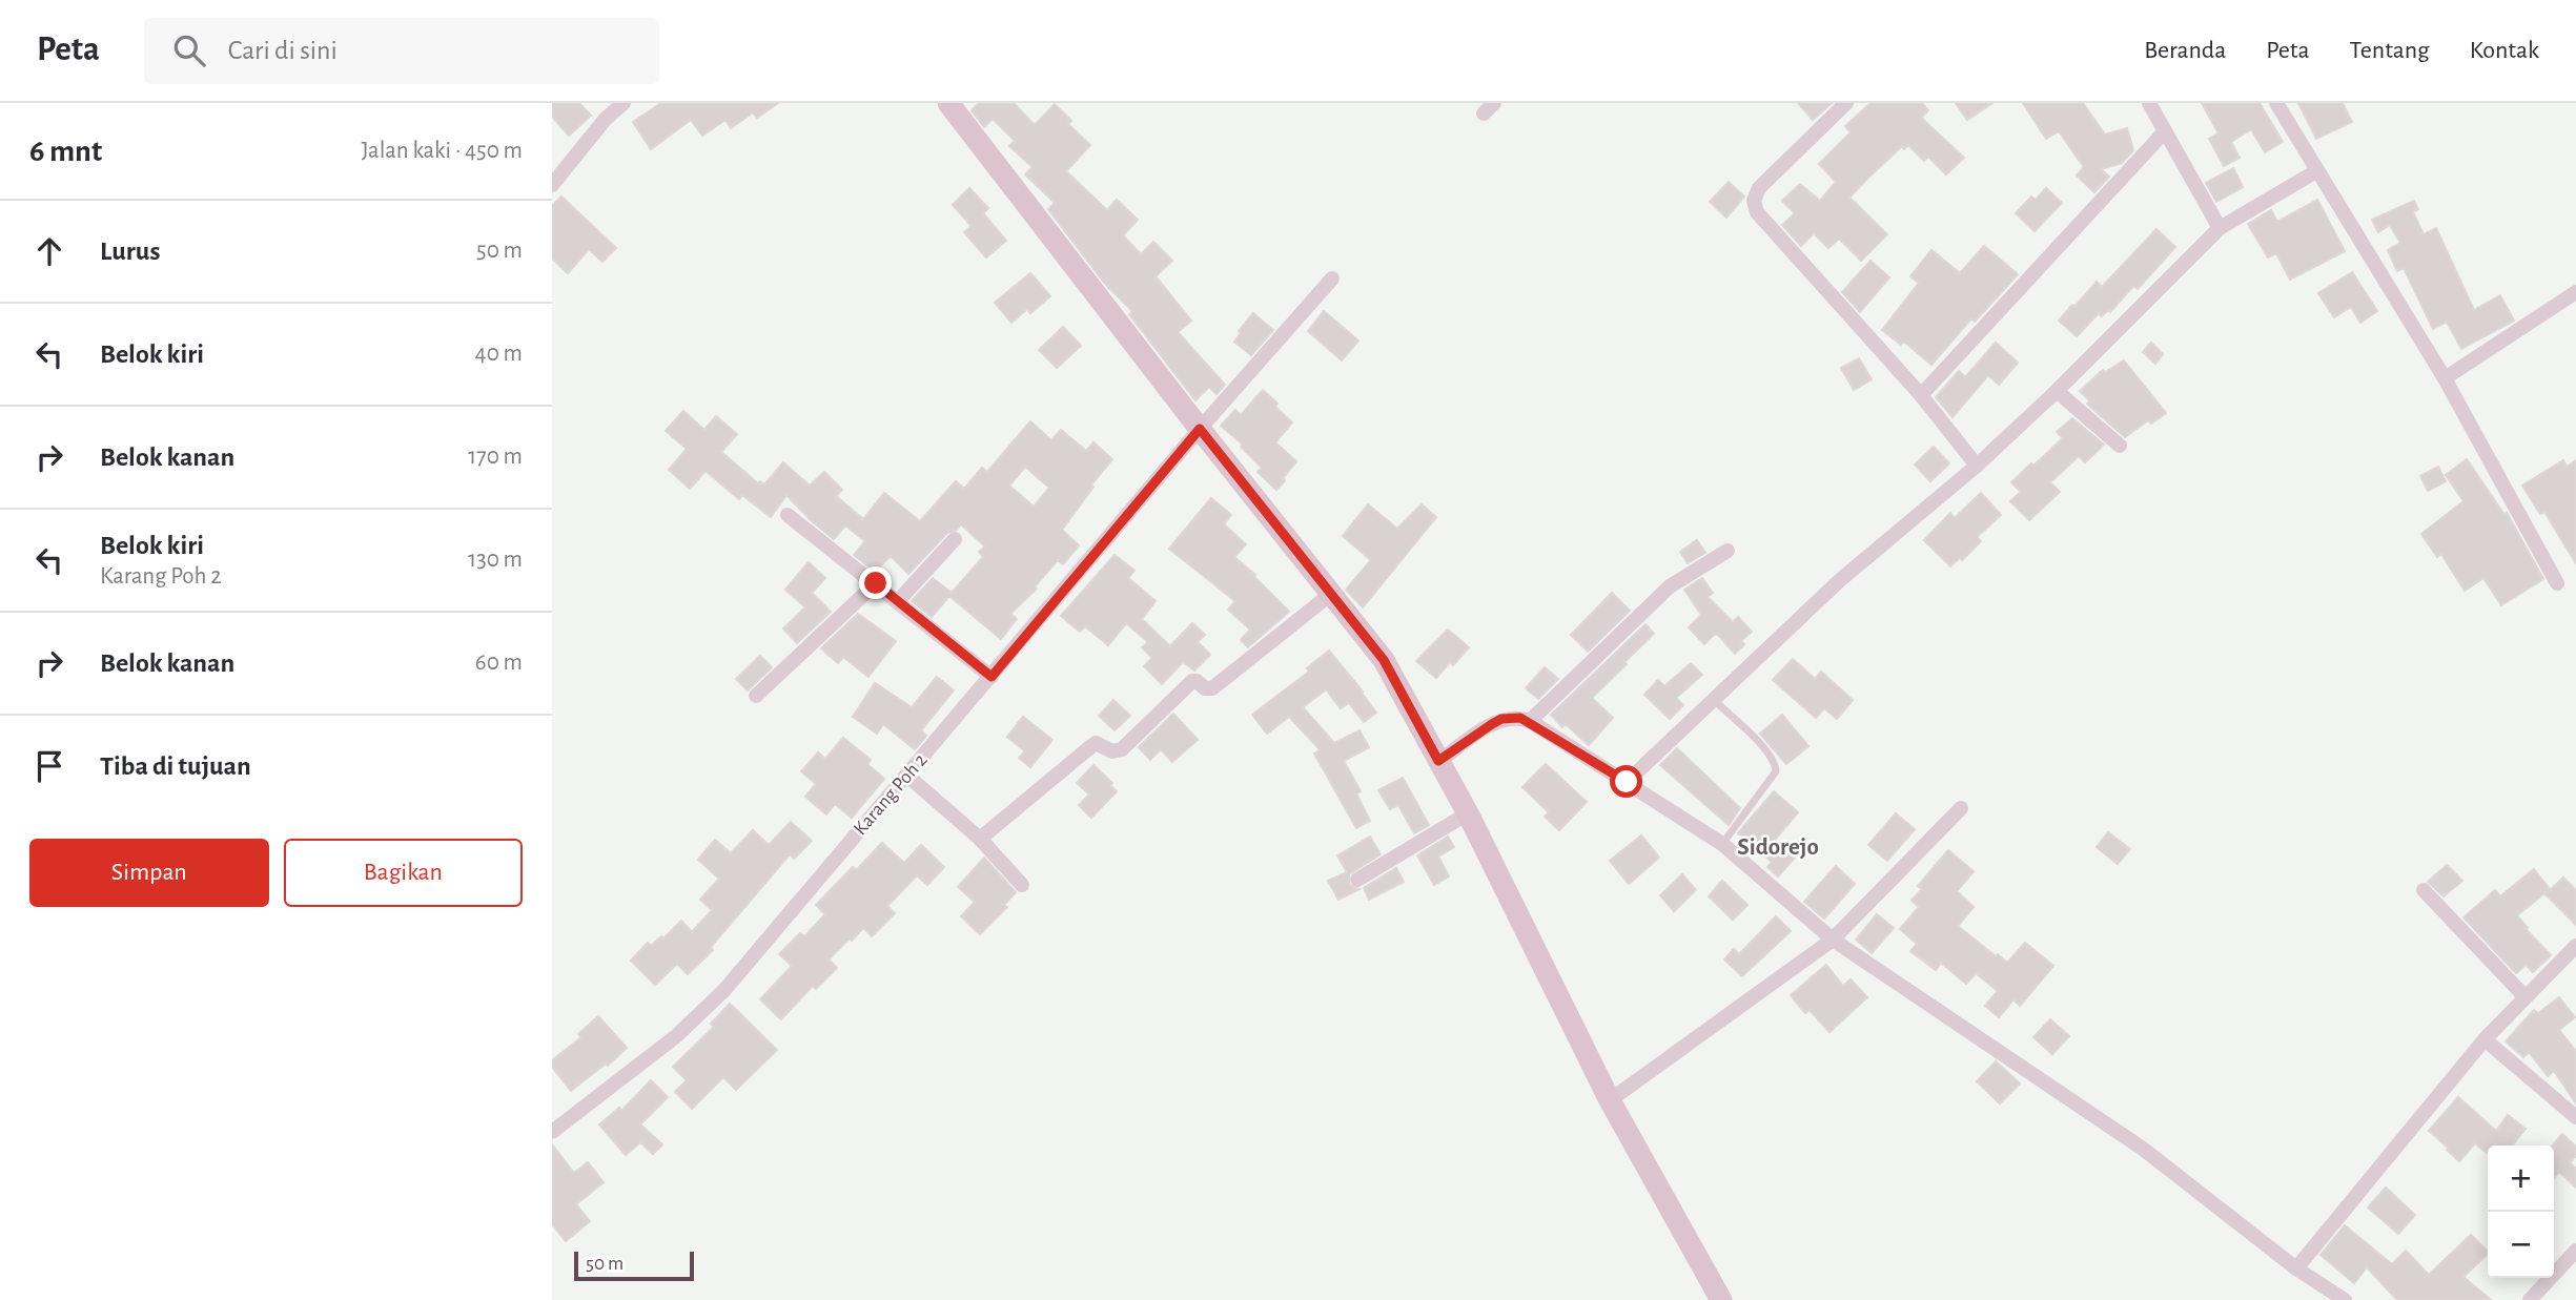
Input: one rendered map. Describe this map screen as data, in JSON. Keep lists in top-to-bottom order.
{
  "streets": {
    "street": ["Karang Poh 2"]
  },
  "districts": ["Sidorejo"],
  "scale_bar": "50 m",
  "page": {
    "header": "Peta",
    "search": "Cari di sini",
    "nav": [
      "Beranda",
      "Peta",
      "Tentang",
      "Kontak"
    ],
    "heading": ["6 mnt", "Jalan kaki · 450 m"],
    "list": [
      ["Lurus", "50 m"],
      ["Belok kiri", "40 m"],
      ["Belok kanan", "170 m"],
      ["Belok kiri", "Karang Poh 2", "130 m"],
      ["Belok kanan", "60 m"],
      "Tiba di tujuan"
    ],
    "buttons": ["Simpan", "Bagikan"],
    "map_buttons": ["+", "−"],
    "scale": "50 m"
  }
}
